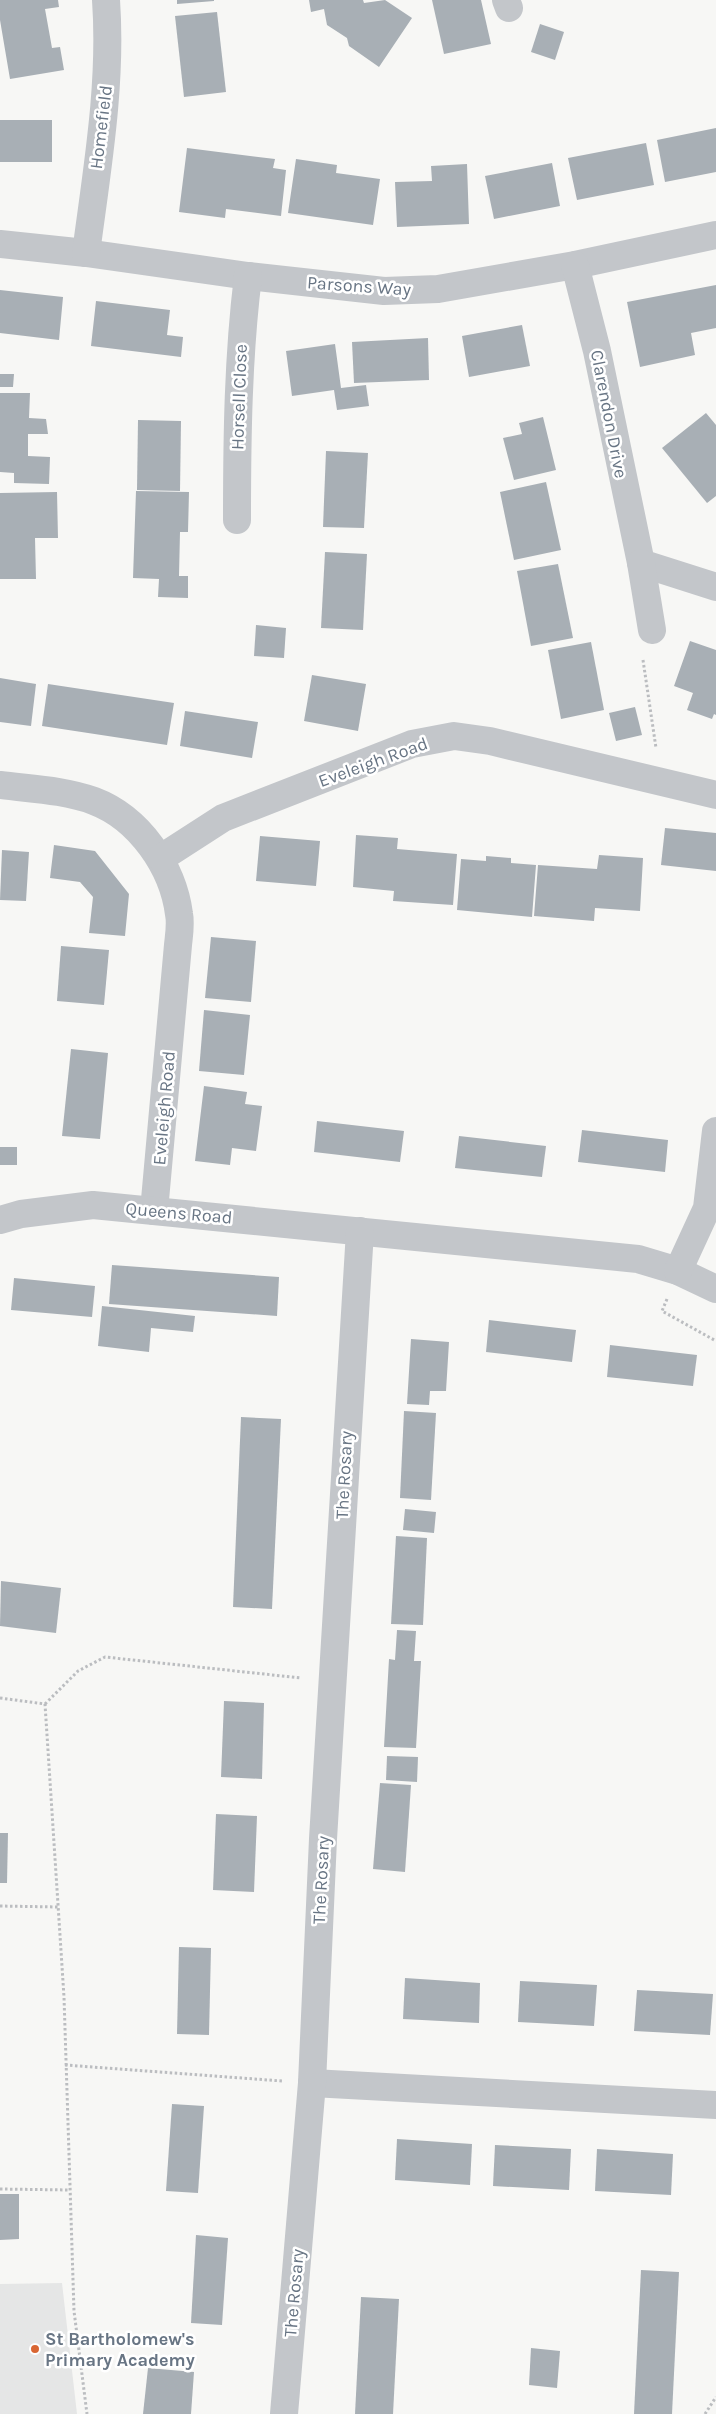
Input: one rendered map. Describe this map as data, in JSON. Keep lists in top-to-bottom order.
{
  "streets": {
    "street": [
      "Homefield",
      "Parsons Way",
      "Horsell Close",
      "Clarendon Drive",
      "Eveleigh Road",
      "Queens Road",
      "The Rosary"
    ]
  },
  "crossings": [
    ["Homefield", "Parsons Way"],
    ["Parsons Way", "Horsell Close"],
    ["Parsons Way", "Clarendon Drive"],
    ["Eveleigh Road", "Queens Road"],
    ["Queens Road", "The Rosary"]
  ],
  "places": ["St Bartholomew's Primary Academy"]
}
